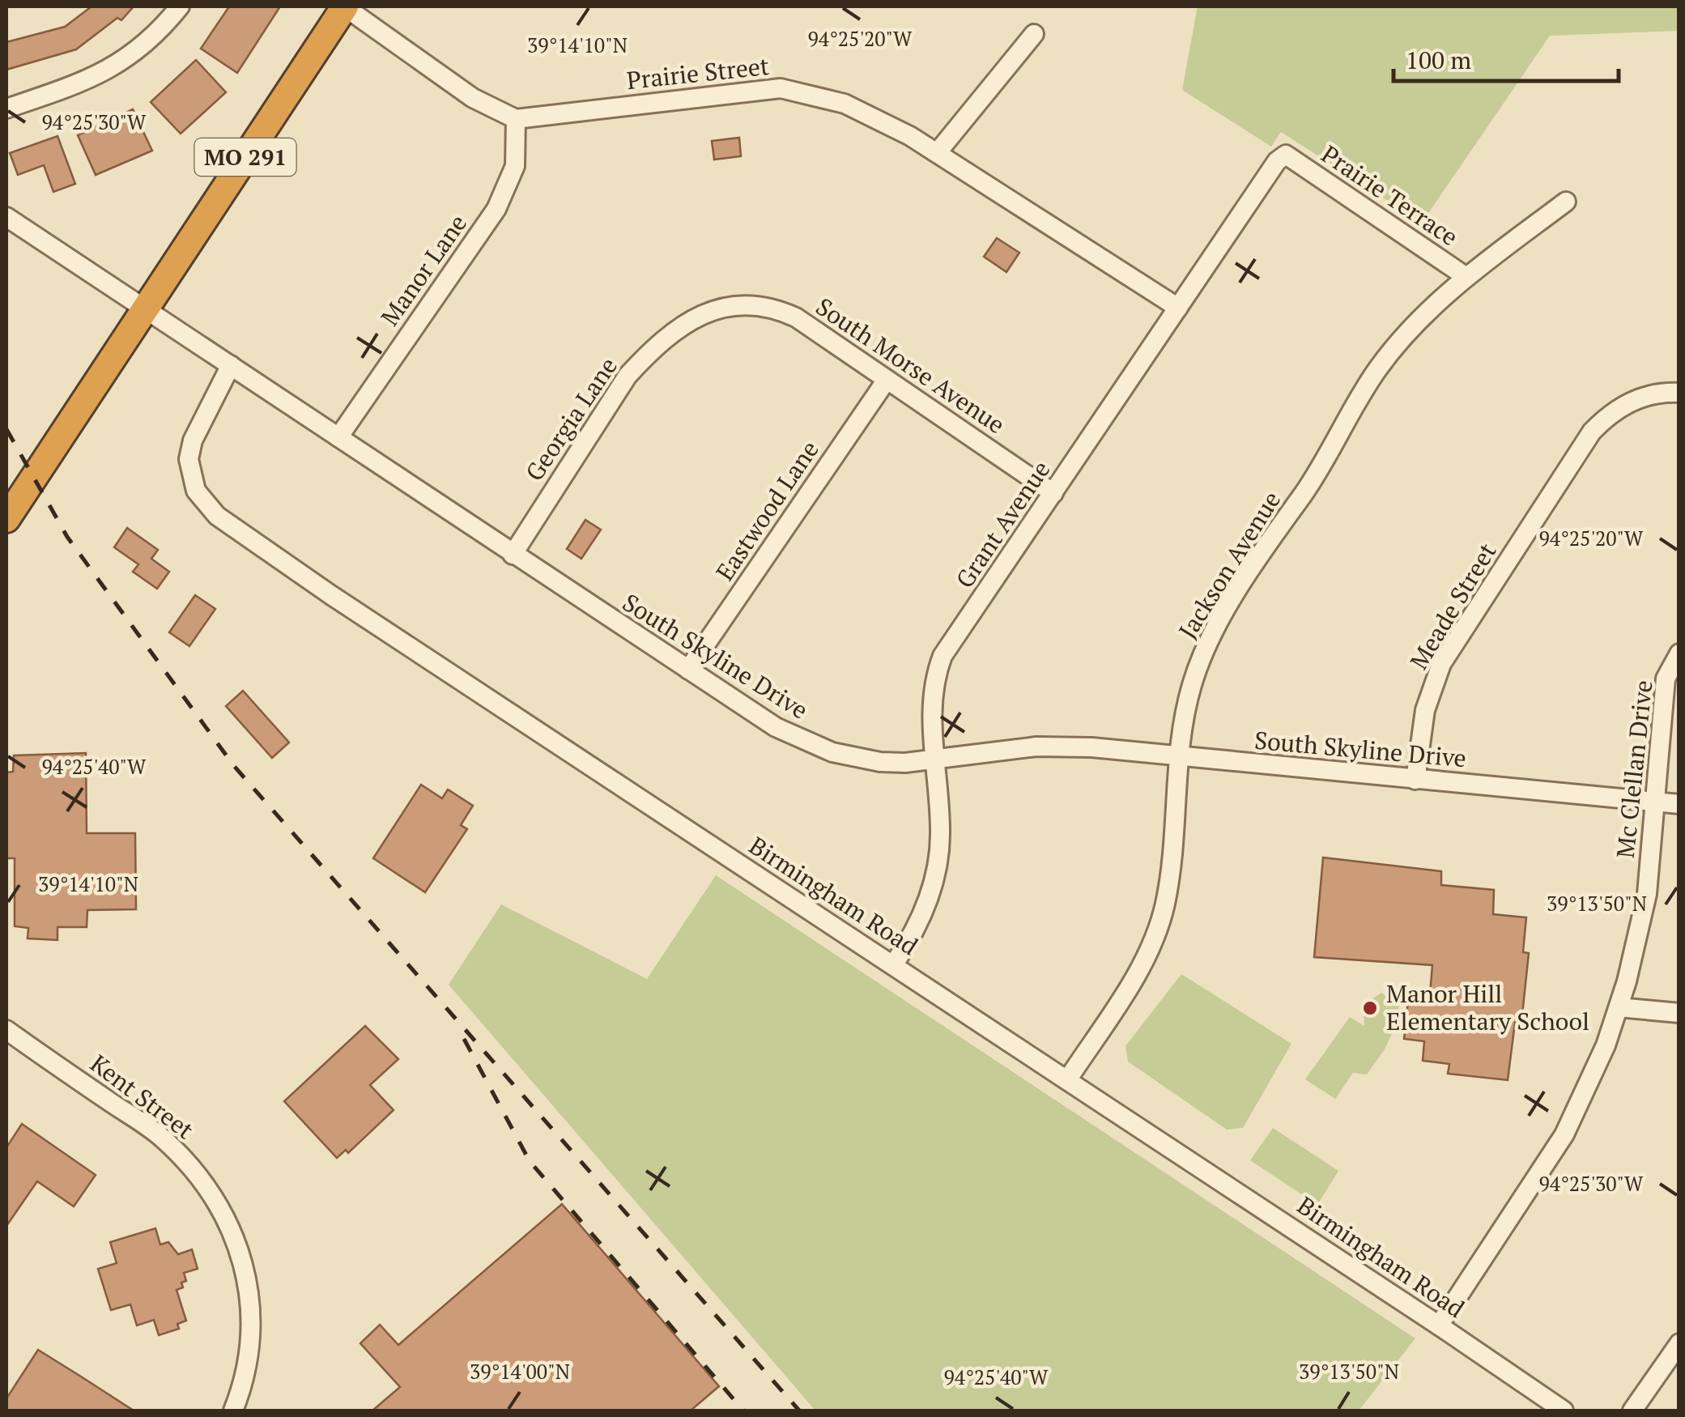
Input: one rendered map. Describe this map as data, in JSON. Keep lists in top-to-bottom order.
{
  "streets": {
    "highway": ["MO 291"],
    "street": [
      "Prairie Street",
      "Prairie Terrace",
      "Manor Lane",
      "South Morse Avenue",
      "Georgia Lane",
      "Eastwood Lane",
      "Grant Avenue",
      "Jackson Avenue",
      "Meade Street",
      "South Skyline Drive",
      "Mc Clellan Drive",
      "Birmingham Road",
      "Kent Street"
    ]
  },
  "crossings": [
    ["Prairie Street", "Manor Lane"],
    ["Prairie Street", "Grant Avenue"],
    ["MO 291", "South Skyline Drive"],
    ["Prairie Terrace", "Grant Avenue"],
    ["Prairie Terrace", "Jackson Avenue"],
    ["Manor Lane", "South Skyline Drive"],
    ["South Morse Avenue", "Georgia Lane"],
    ["South Morse Avenue", "Eastwood Lane"],
    ["South Morse Avenue", "Grant Avenue"],
    ["Georgia Lane", "South Skyline Drive"],
    ["Eastwood Lane", "South Skyline Drive"],
    ["Grant Avenue", "South Skyline Drive"],
    ["Grant Avenue", "Birmingham Road"],
    ["Jackson Avenue", "South Skyline Drive"],
    ["Jackson Avenue", "Birmingham Road"],
    ["Meade Street", "South Skyline Drive"],
    ["South Skyline Drive", "Mc Clellan Drive"],
    ["South Skyline Drive", "Birmingham Road"],
    ["Mc Clellan Drive", "Birmingham Road"]
  ],
  "places": ["Manor Hill Elementary School"],
  "scale_bar": "100 m",
  "coordinates": [
    "94°25'20\"W",
    "39°14'10\"N",
    "94°25'30\"W",
    "94°25'40\"W",
    "39°13'50\"N",
    "39°14'00\"N"
  ]
}
